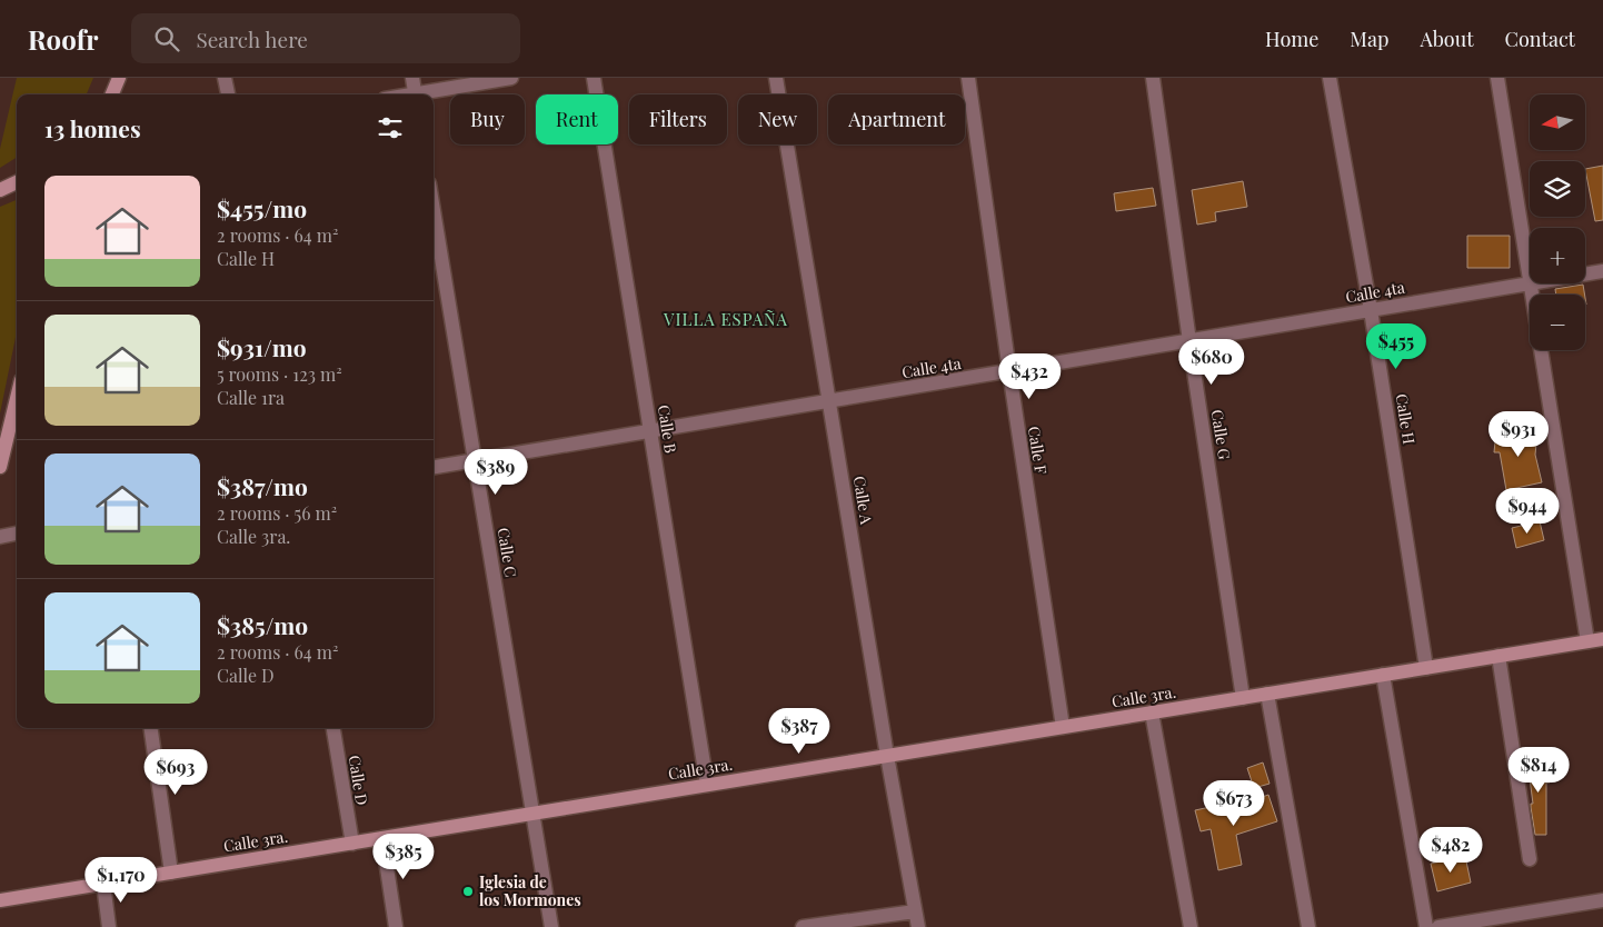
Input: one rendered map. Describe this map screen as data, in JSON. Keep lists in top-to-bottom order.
{
  "streets": {
    "main road": ["Calle 3ra."],
    "street": [
      "Calle 4ta",
      "Calle H",
      "Calle B",
      "Calle G",
      "Calle F",
      "Calle A",
      "Calle C",
      "Calle D"
    ]
  },
  "crossings": [
    ["Calle 4ta", "Calle H"],
    ["Calle 4ta", "Calle B"],
    ["Calle 4ta", "Calle G"],
    ["Calle 4ta", "Calle F"],
    ["Calle 4ta", "Calle A"],
    ["Calle 4ta", "Calle C"],
    ["Calle H", "Calle 3ra."],
    ["Calle B", "Calle 3ra."],
    ["Calle G", "Calle 3ra."],
    ["Calle F", "Calle 3ra."],
    ["Calle A", "Calle 3ra."],
    ["Calle C", "Calle 3ra."],
    ["Calle 3ra.", "Calle D"]
  ],
  "districts": ["VILLA ESPAÑA"],
  "places": ["Iglesia de los Mormones"],
  "north": "left",
  "page": {
    "header": "Roofr",
    "search": "Search here",
    "nav": [
      "Home",
      "Map",
      "About",
      "Contact"
    ],
    "map_buttons": ["+", "−"],
    "chip": [
      "Buy",
      "Rent",
      "Filters",
      "New",
      "Apartment"
    ],
    "heading": "13 homes",
    "list": [
      {
        "name": "$455/mo",
        "note": "2 rooms · 64 m² · Calle H"
      },
      {
        "name": "$931/mo",
        "note": "5 rooms · 123 m² · Calle 1ra"
      },
      {
        "name": "$387/mo",
        "note": "2 rooms · 56 m² · Calle 3ra."
      },
      {
        "name": "$385/mo",
        "note": "2 rooms · 64 m² · Calle D"
      }
    ],
    "price": [
      "$455",
      "$680",
      "$432",
      "$931",
      "$389",
      "$944",
      "$387",
      "$814",
      "$693",
      "$673",
      "$482",
      "$385",
      "$1,170"
    ]
  }
}
